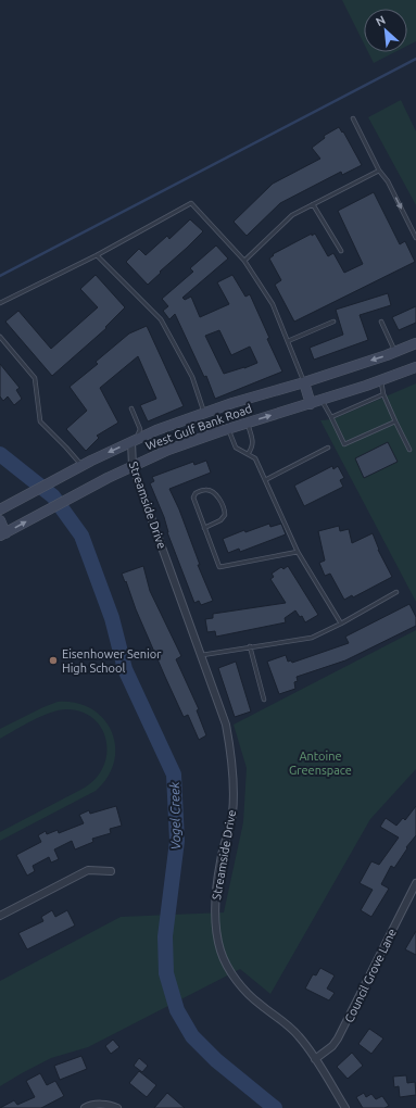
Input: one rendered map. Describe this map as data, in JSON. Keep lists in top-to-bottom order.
{
  "streets": {
    "main road": ["West Gulf Bank Road"],
    "street": ["Streamside Drive", "Council Grove Lane"]
  },
  "crossings": [
    ["West Gulf Bank Road", "Streamside Drive"],
    ["Streamside Drive", "Council Grove Lane"]
  ],
  "water": ["Vogel Creek"],
  "parks": ["Antoine Greenspace"],
  "places": ["Eisenhower Senior High School"],
  "north": "top left"
}
